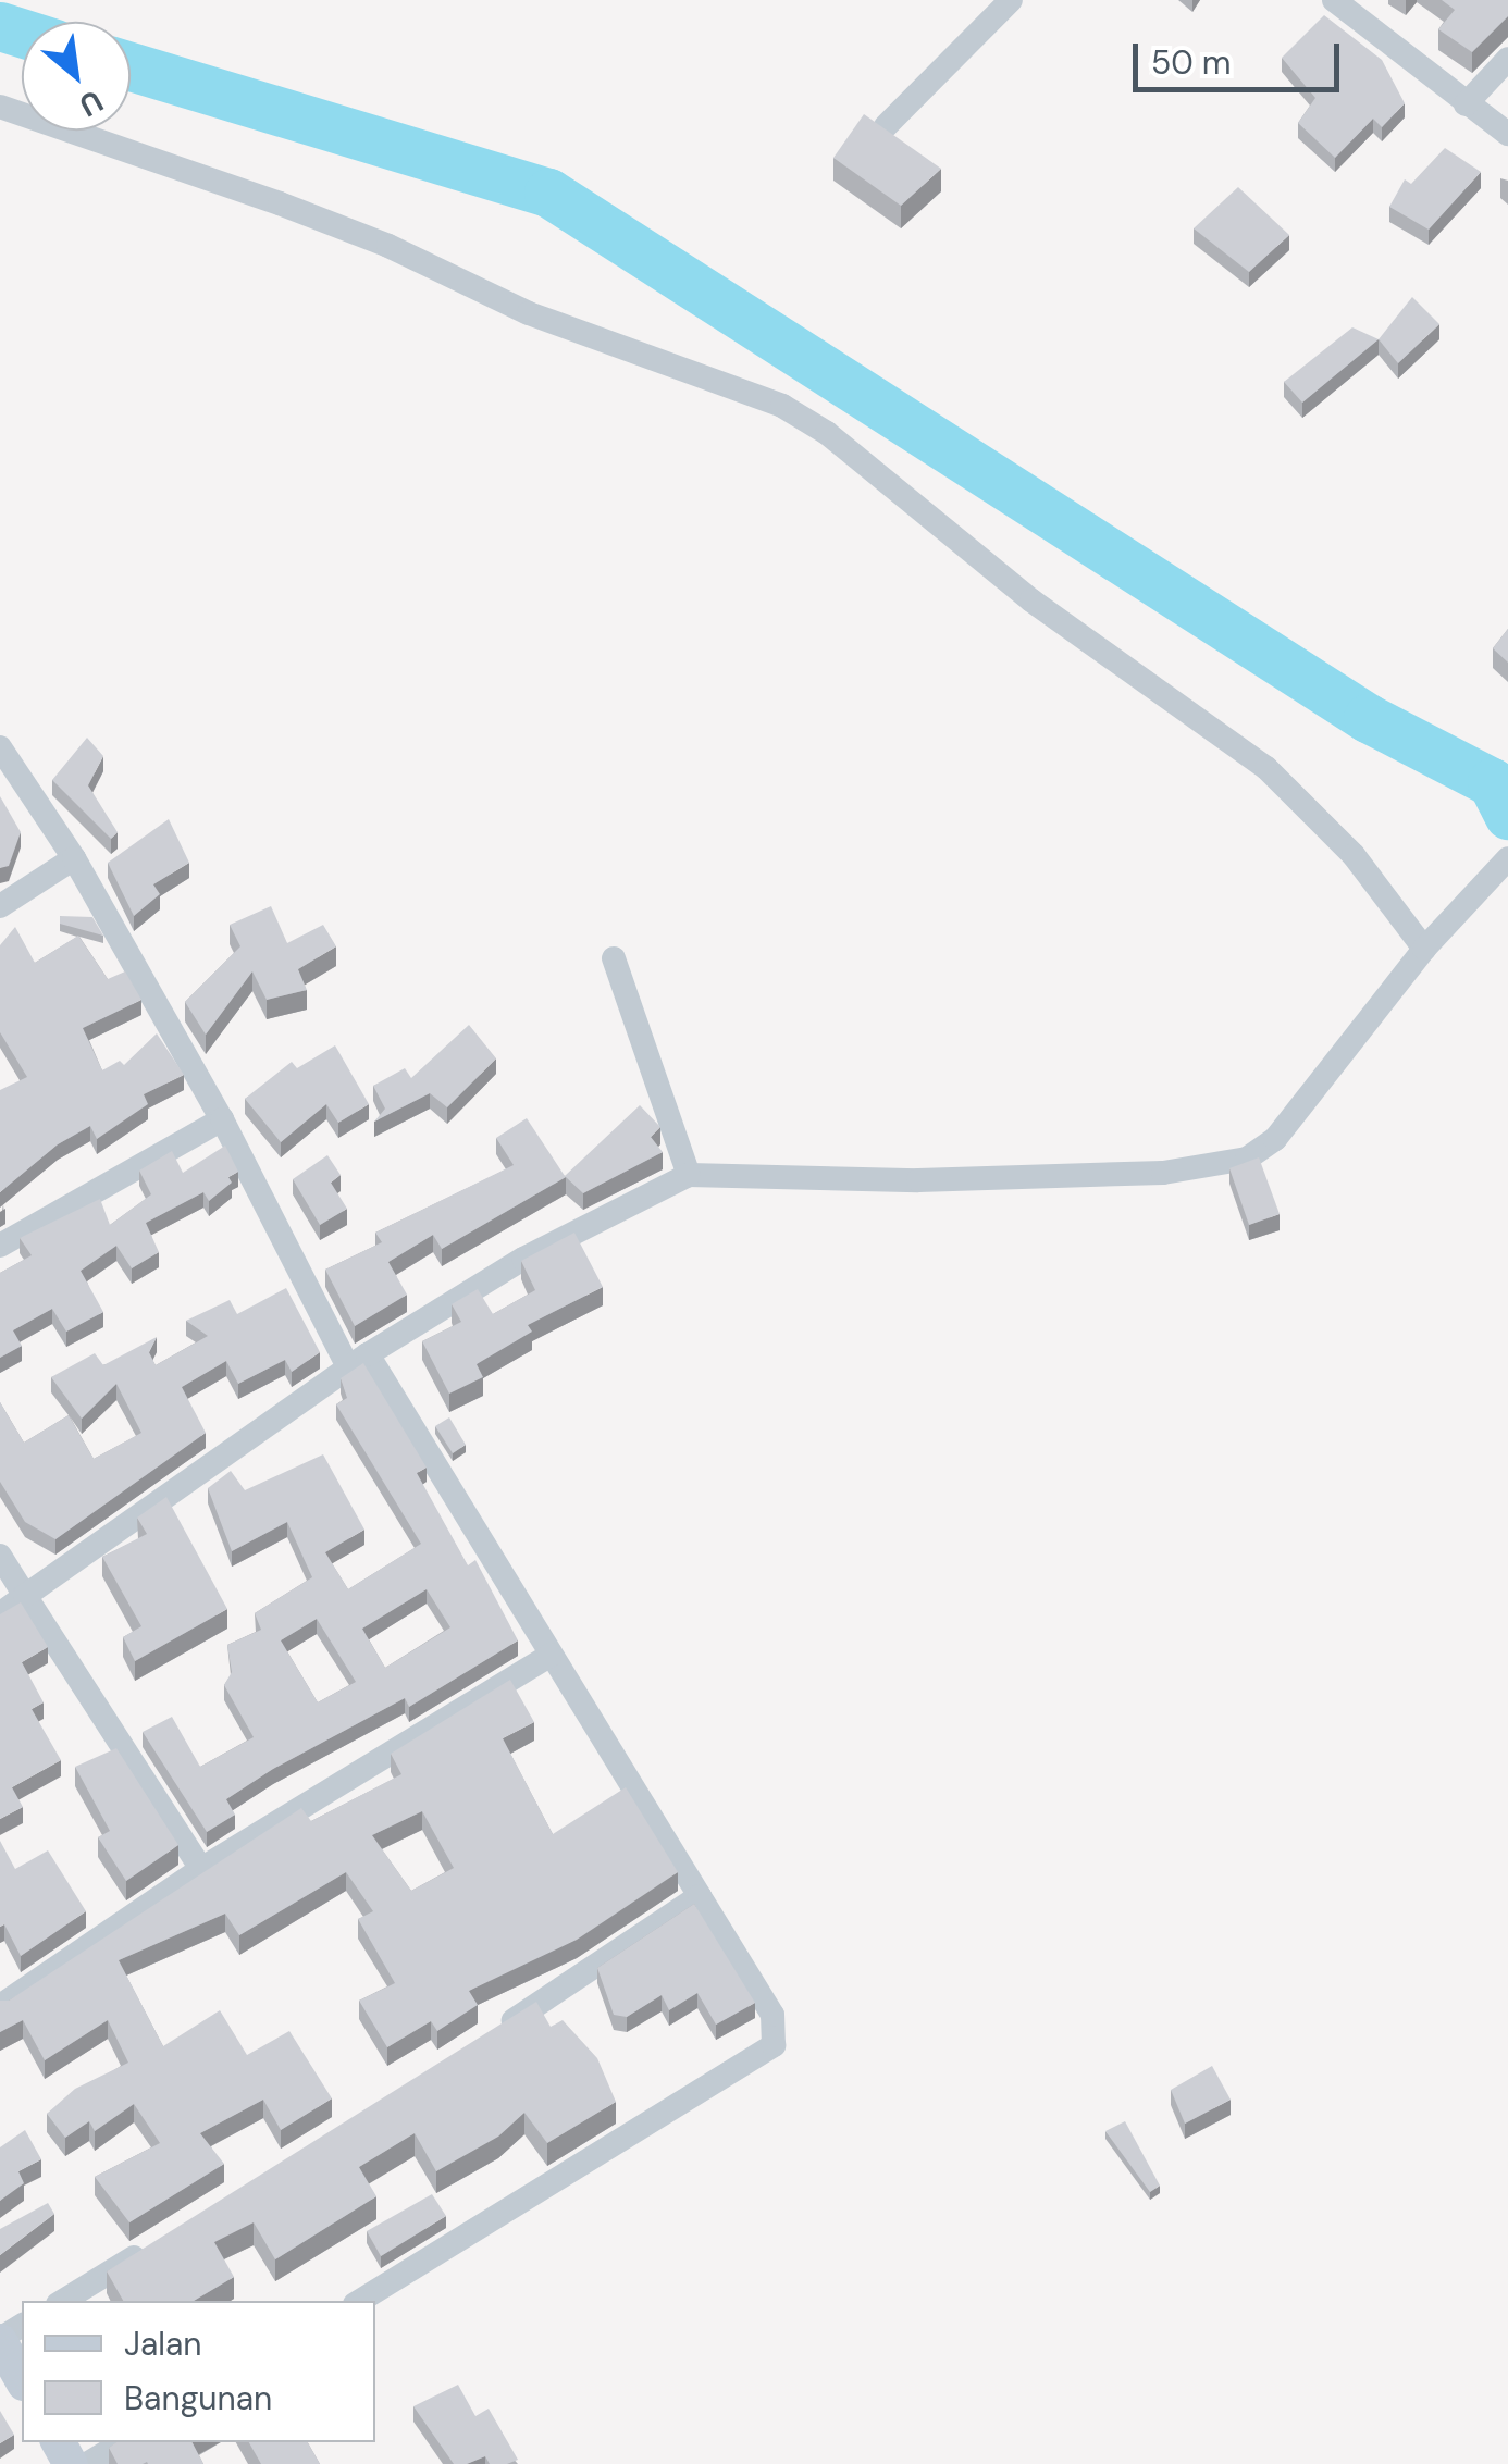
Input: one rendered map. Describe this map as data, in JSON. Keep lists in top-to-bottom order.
{
  "legend": ["Jalan", "Bangunan"],
  "scale_bar": "50 m",
  "north": "bottom right"
}
